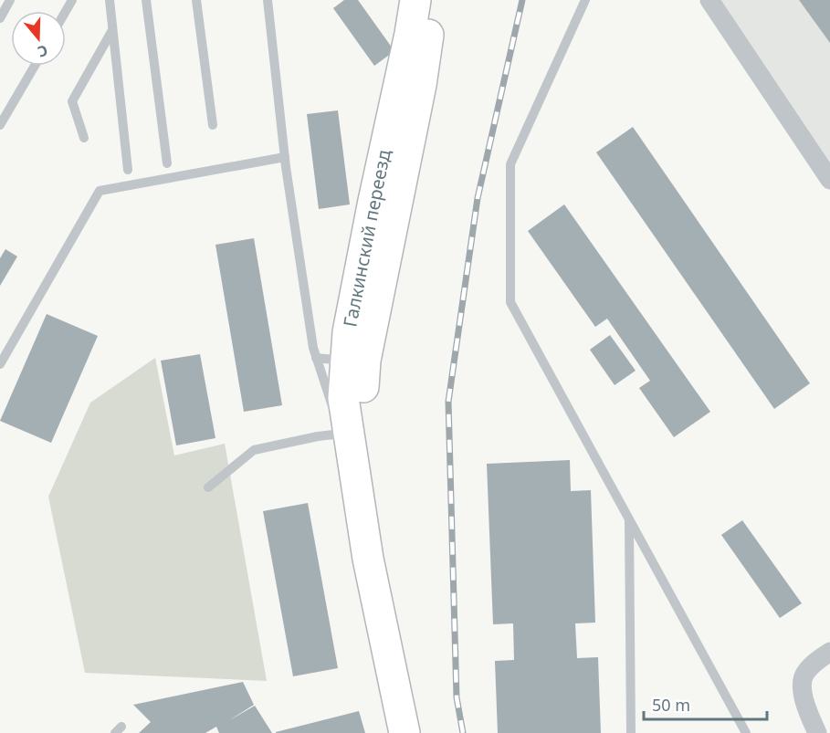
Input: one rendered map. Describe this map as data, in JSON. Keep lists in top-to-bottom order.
{
  "streets": {
    "main road": ["Галкинский переезд"]
  },
  "scale_bar": "50 m",
  "north": "bottom"
}
